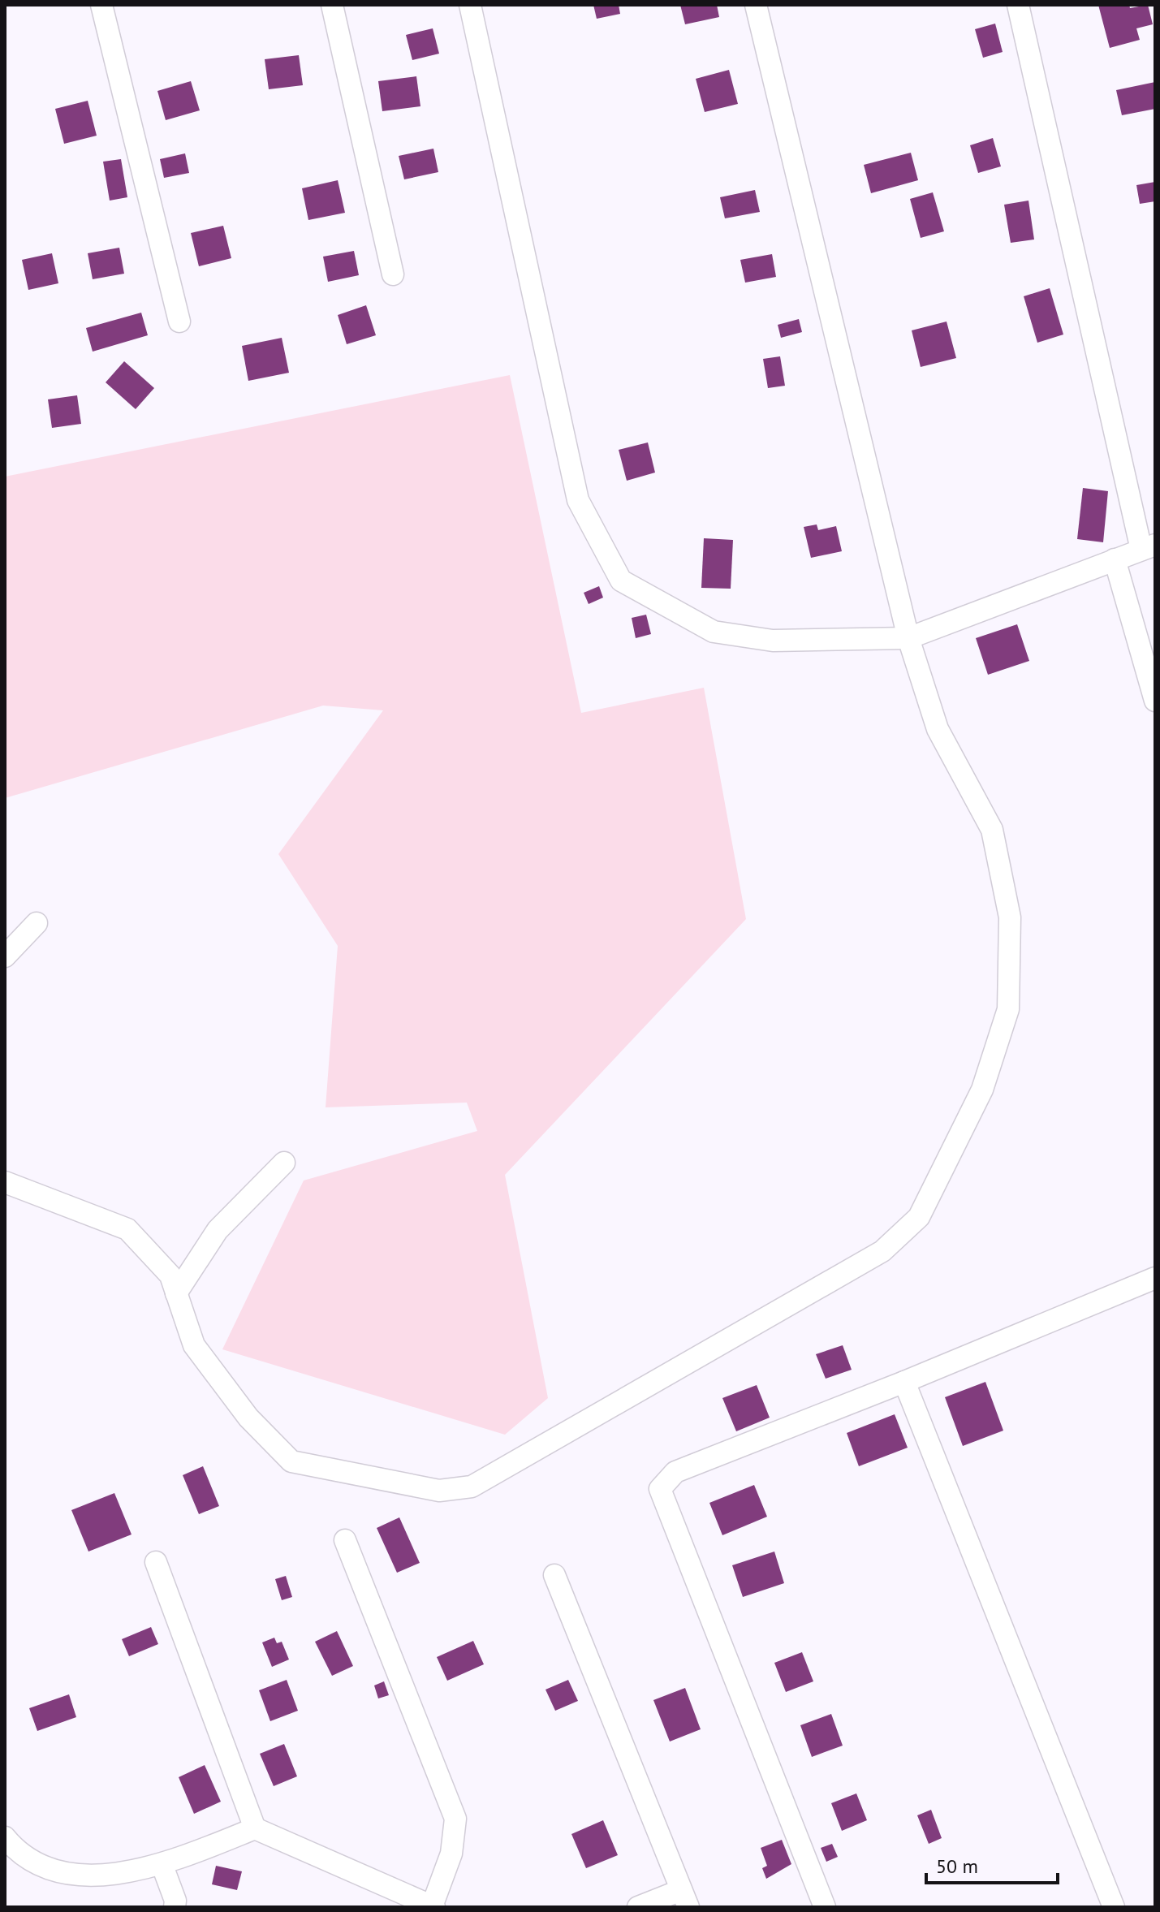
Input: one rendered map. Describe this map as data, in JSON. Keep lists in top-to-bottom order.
{
  "scale_bar": "50 m"
}
